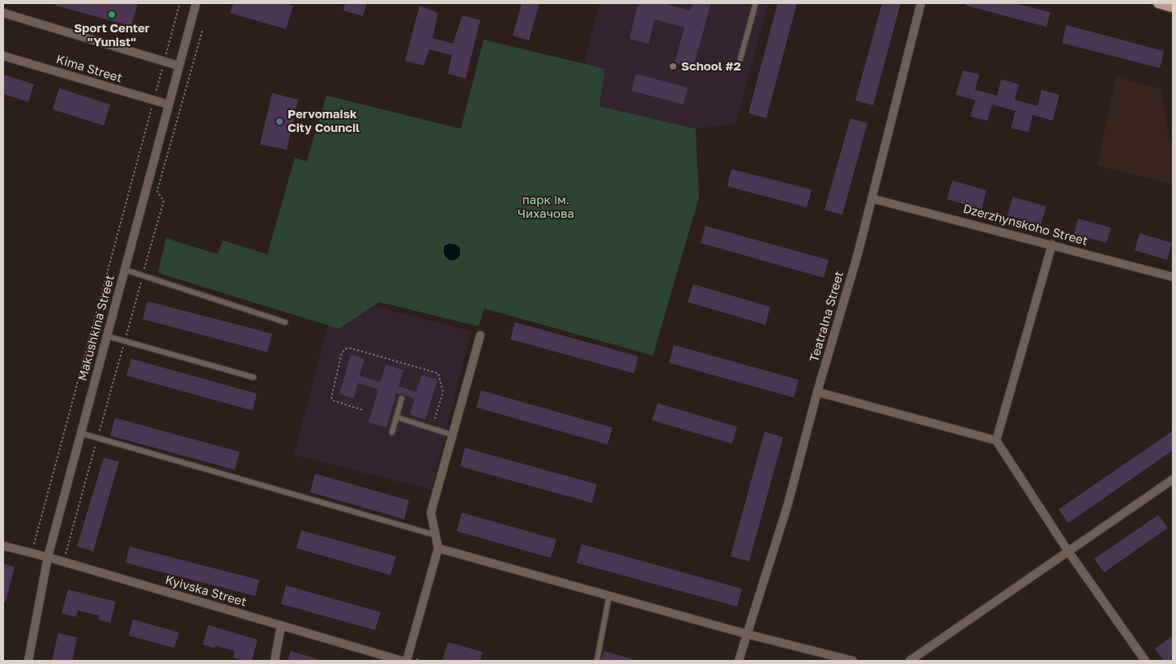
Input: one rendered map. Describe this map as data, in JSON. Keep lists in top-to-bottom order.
{
  "streets": {
    "street": [
      "Kima Street",
      "Dzerzhynskoho Street",
      "Teatralna Street",
      "Makushkina Street",
      "Kyivska Street"
    ]
  },
  "crossings": [
    ["Kima Street", "Makushkina Street"],
    ["Dzerzhynskoho Street", "Teatralna Street"],
    ["Makushkina Street", "Kyivska Street"]
  ],
  "parks": ["парк ім. Чихачова"],
  "places": ["Sport Center \"Yunist\"", "School #2", "Pervomaisk City Council"]
}
